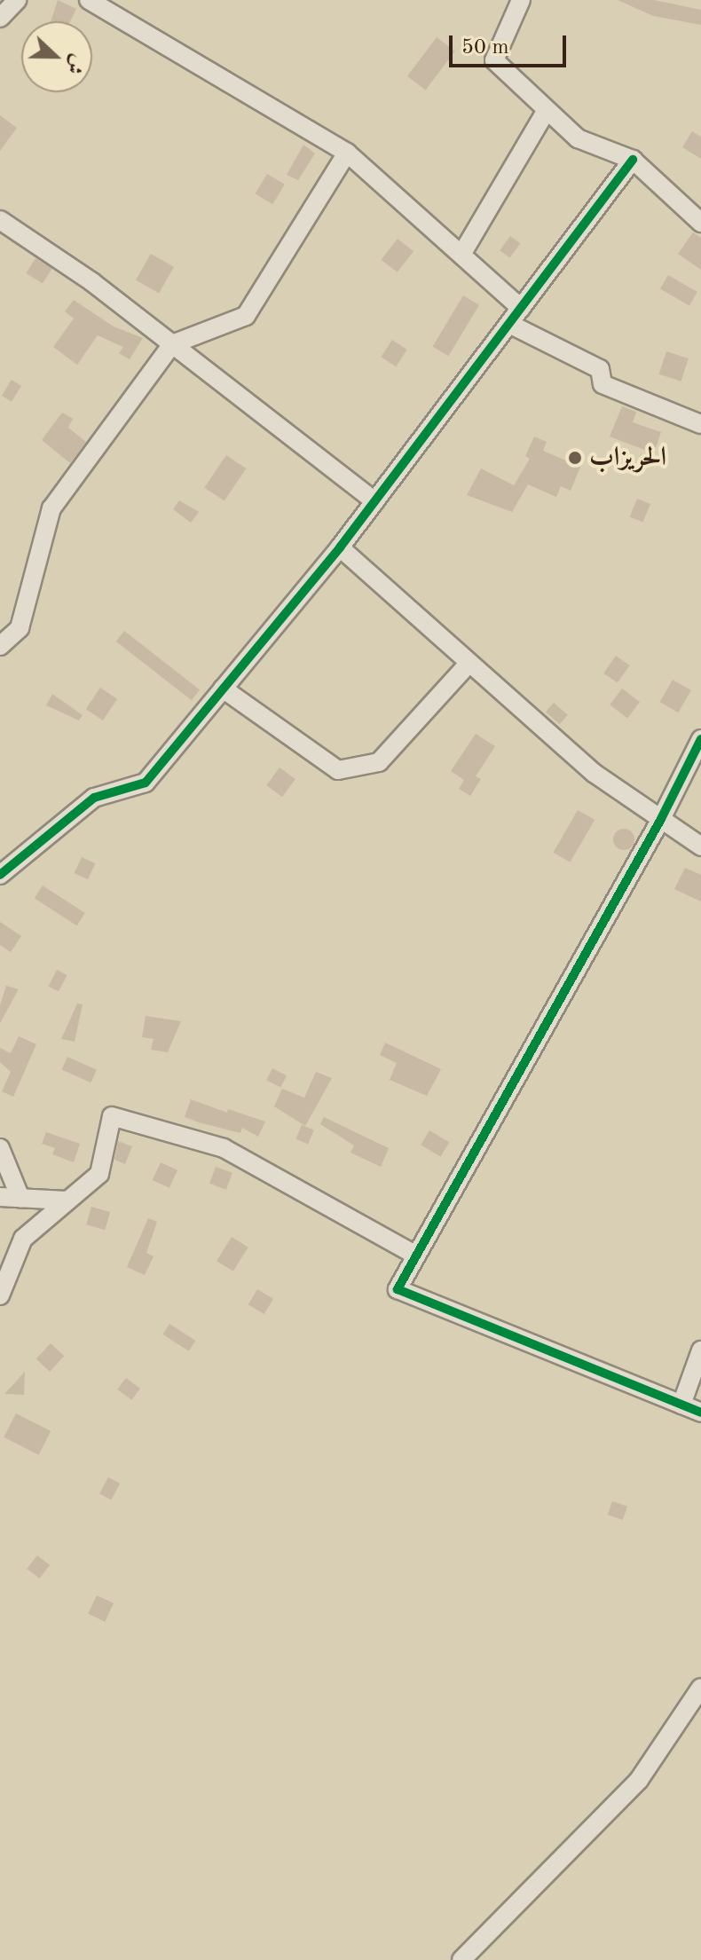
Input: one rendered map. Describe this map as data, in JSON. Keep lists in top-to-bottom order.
{
  "places": ["الحريزاب"],
  "scale_bar": "50 m",
  "north": "right"
}
